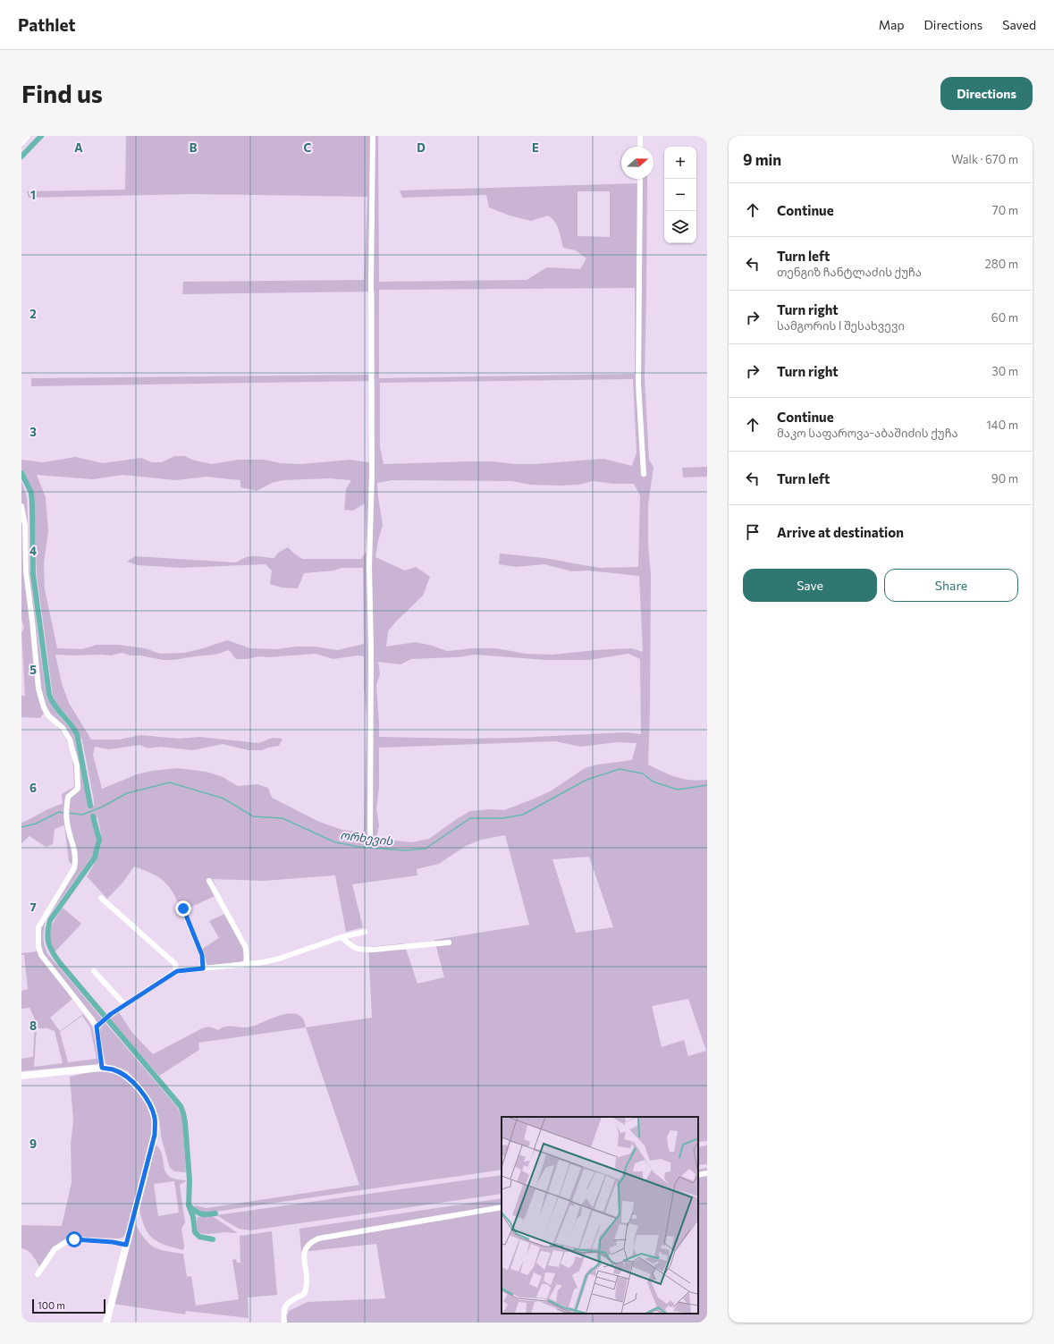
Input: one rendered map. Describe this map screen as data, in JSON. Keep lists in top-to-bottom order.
{
  "water": ["ორხევის"],
  "scale_bar": "100 m",
  "north": "right",
  "page": {
    "header": "Pathlet",
    "nav": ["Map", "Directions", "Saved"],
    "buttons": [
      "Directions",
      ["Save", "Share"]
    ],
    "title": "Find us",
    "heading": ["9 min", "Walk · 670 m"],
    "map_buttons": ["+", "−"],
    "list": [
      ["Continue", "70 m"],
      ["Turn left", "თენგიზ ჩანტლაძის ქუჩა", "280 m"],
      ["Turn right", "სამგორის I შესახვევი", "60 m"],
      ["Turn right", "30 m"],
      ["Continue", "მაკო საფაროვა-აბაშიძის ქუჩა", "140 m"],
      ["Turn left", "90 m"],
      "Arrive at destination"
    ],
    "scale": "100 m"
  },
  "grid": {
    "columns": [
      "A",
      "B",
      "C",
      "D",
      "E"
    ],
    "rows": [
      "1",
      "2",
      "3",
      "4",
      "5",
      "6",
      "7",
      "8",
      "9"
    ]
  }
}
